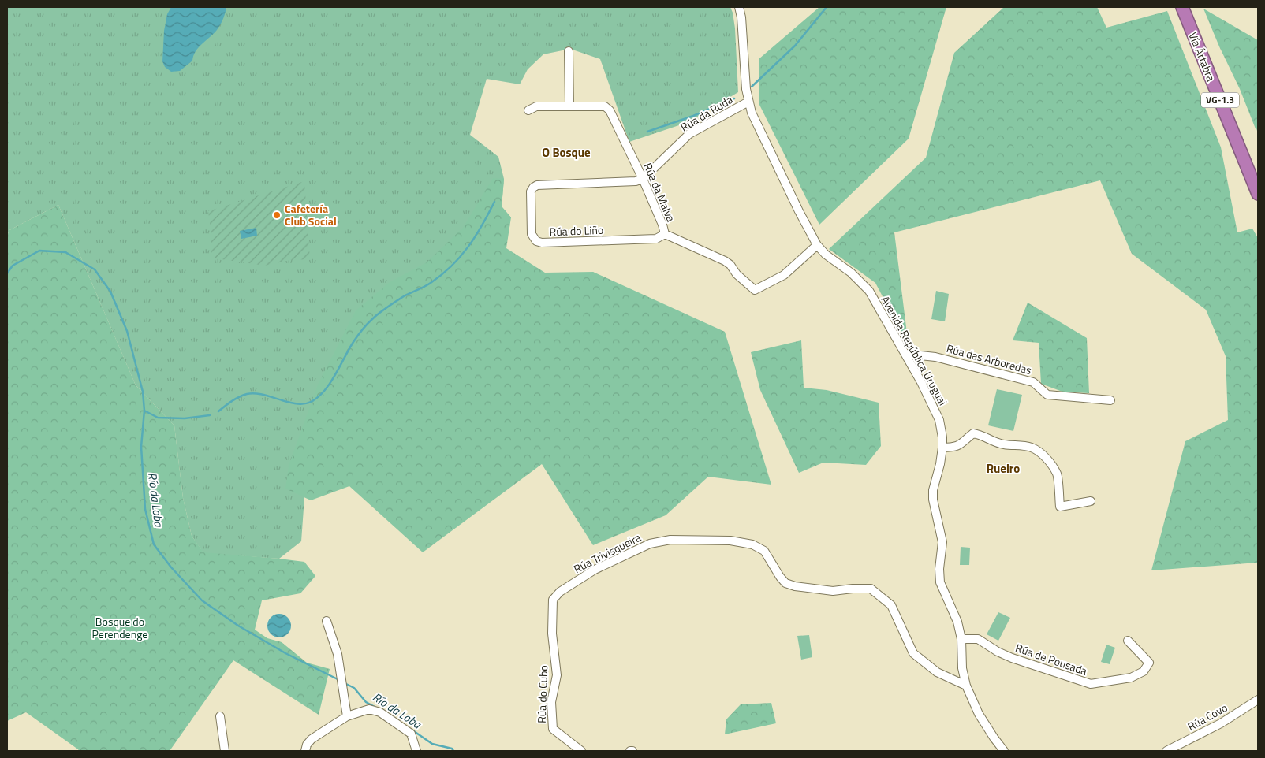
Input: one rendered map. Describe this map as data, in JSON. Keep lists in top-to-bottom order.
{
  "streets": {
    "highway": ["Vía Ártabra", "VG-1.3"],
    "street": [
      "Rúa da Ruda",
      "Rúa da Malva",
      "Rúa do Liño",
      "Avenida República Uruguai",
      "Rúa das Arboredas",
      "Rúa Trivisqueira",
      "Rúa de Pousada",
      "Rúa do Cubo",
      "Rúa Covo"
    ]
  },
  "crossings": [
    ["Rúa da Ruda", "Rúa da Malva"],
    ["Rúa da Ruda", "Rúa do Liño"],
    ["Rúa da Ruda", "Avenida República Uruguai"],
    ["Rúa da Malva", "Rúa do Liño"],
    ["Rúa da Malva", "Avenida República Uruguai"],
    ["Avenida República Uruguai", "Rúa das Arboredas"],
    ["Avenida República Uruguai", "Rúa Trivisqueira"],
    ["Avenida República Uruguai", "Rúa de Pousada"],
    ["Rúa Trivisqueira", "Rúa do Cubo"]
  ],
  "districts": ["O Bosque", "Rueiro"],
  "water": ["Río da Loba"],
  "parks": ["Bosque do Perendenge"],
  "places": ["Cafetería Club Social"]
}
